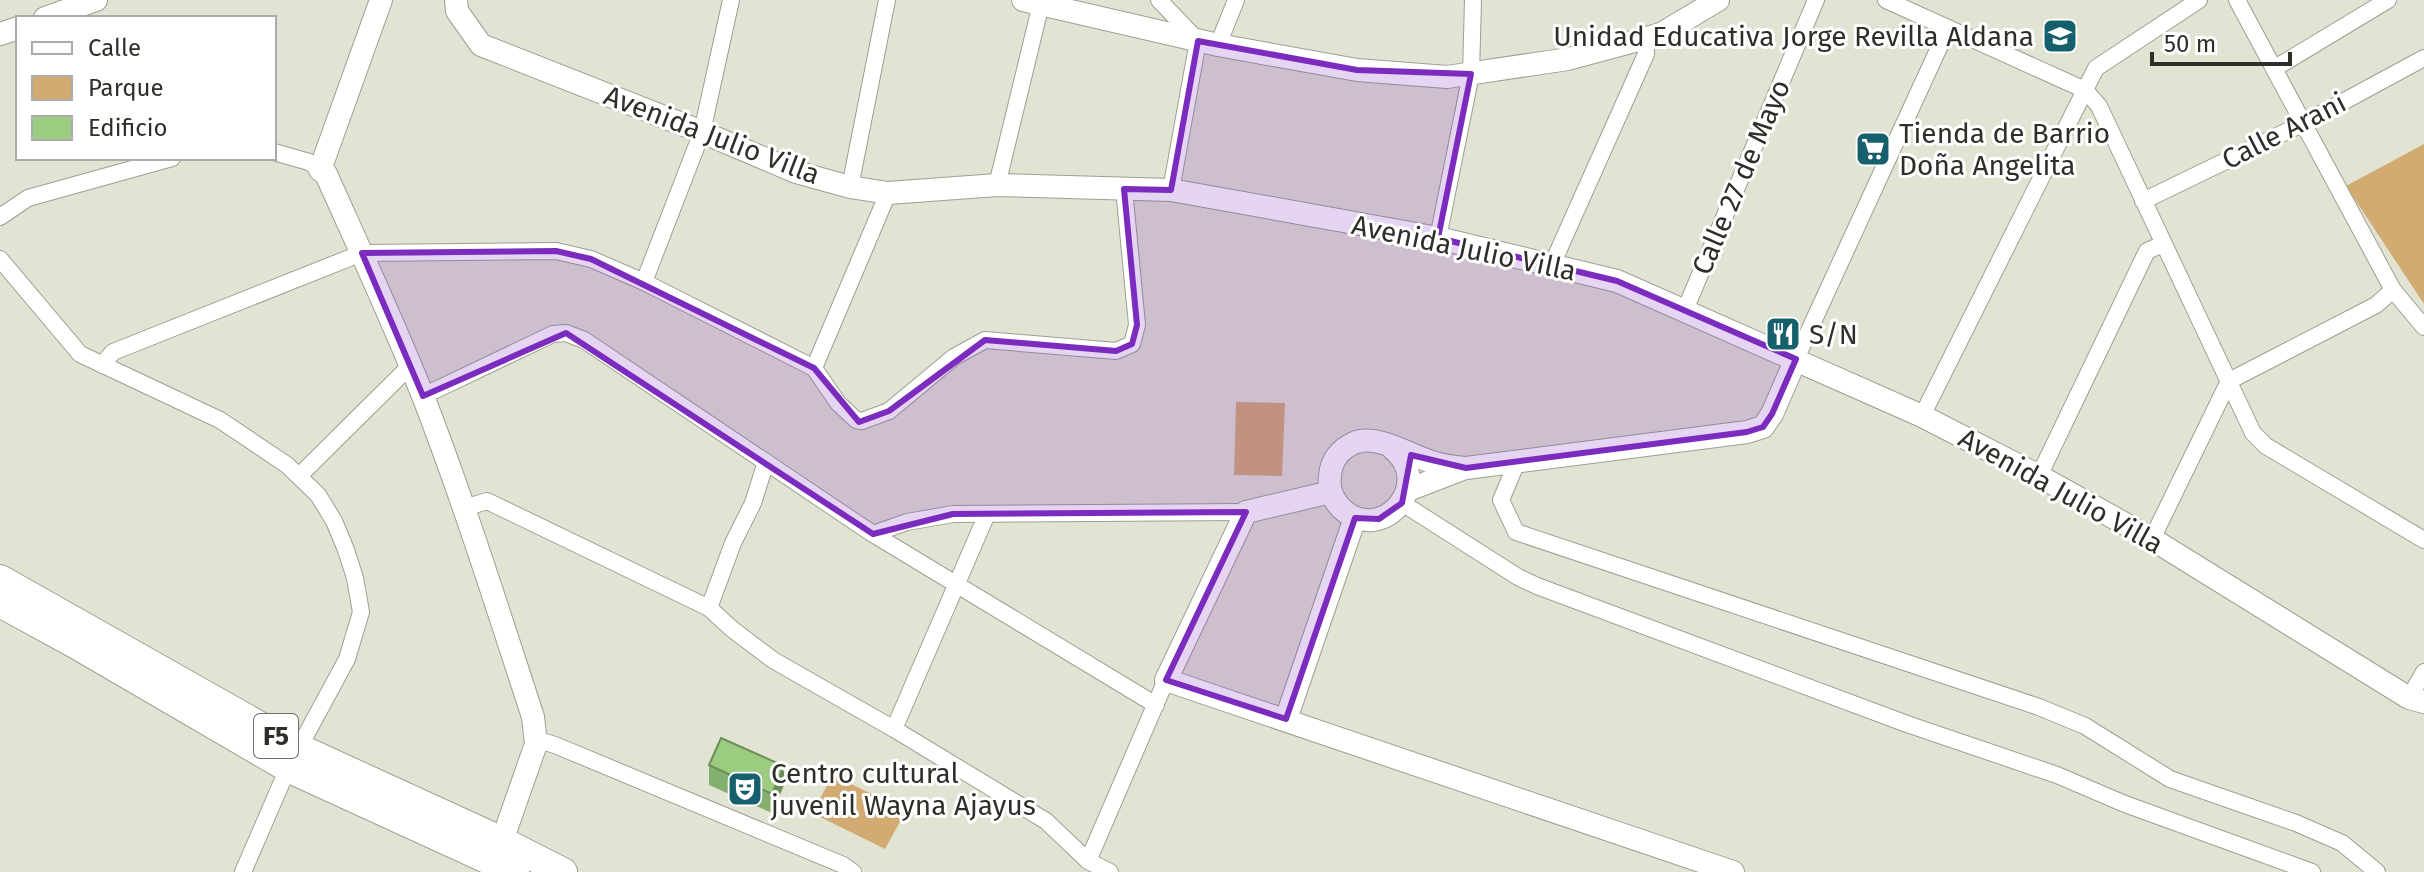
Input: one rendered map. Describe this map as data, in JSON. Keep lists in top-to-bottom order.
{
  "streets": {
    "highway": ["F5"],
    "street": ["Calle Arani", "Avenida Julio Villa", "Calle 27 de Mayo"]
  },
  "crossings": [
    ["Avenida Julio Villa", "Calle 27 de Mayo"]
  ],
  "places": {
    "school or university": ["Unidad Educativa Jorge Revilla Aldana"],
    "supermarket": ["Tienda de Barrio Doña Angelita"],
    "restaurant": ["S/N"],
    "theatre": ["Centro cultural juvenil Wayna Ajayus"]
  },
  "legend": ["Calle", "Parque", "Edificio"],
  "scale_bar": "50 m"
}
